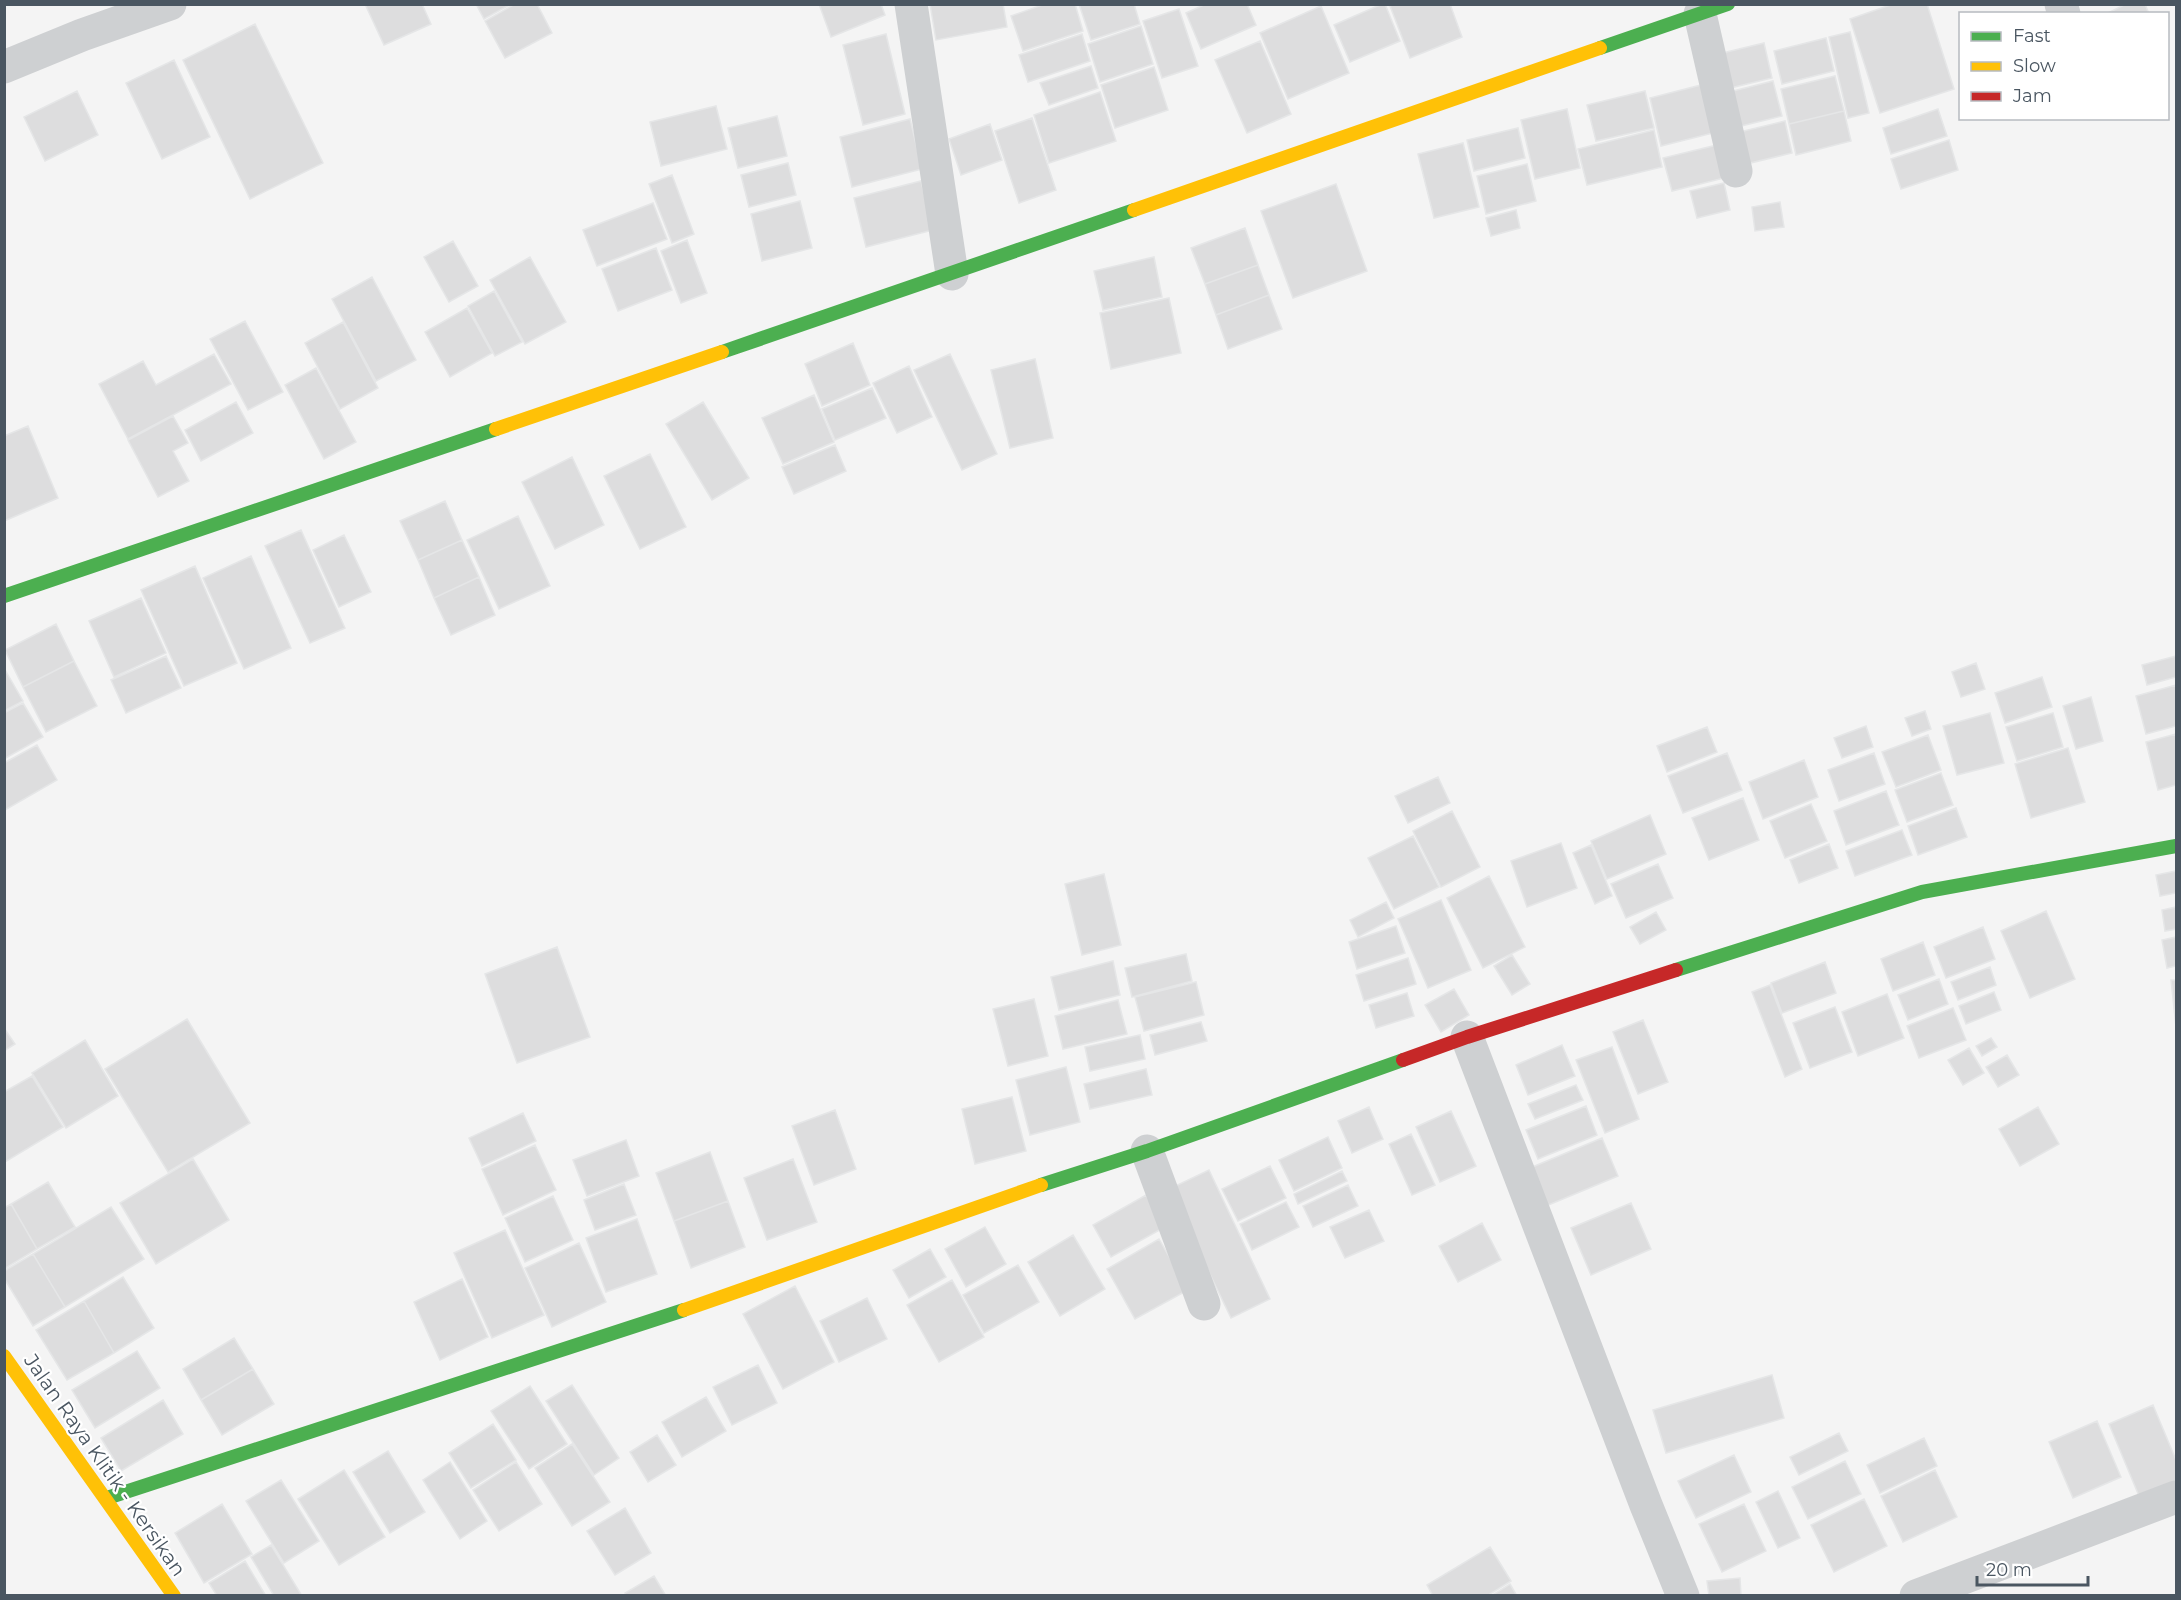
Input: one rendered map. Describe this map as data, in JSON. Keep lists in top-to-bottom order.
{
  "streets": {
    "street": ["Jalan Raya Klitik - Kersikan"]
  },
  "legend": ["Fast", "Slow", "Jam"],
  "scale_bar": "20 m"
}
